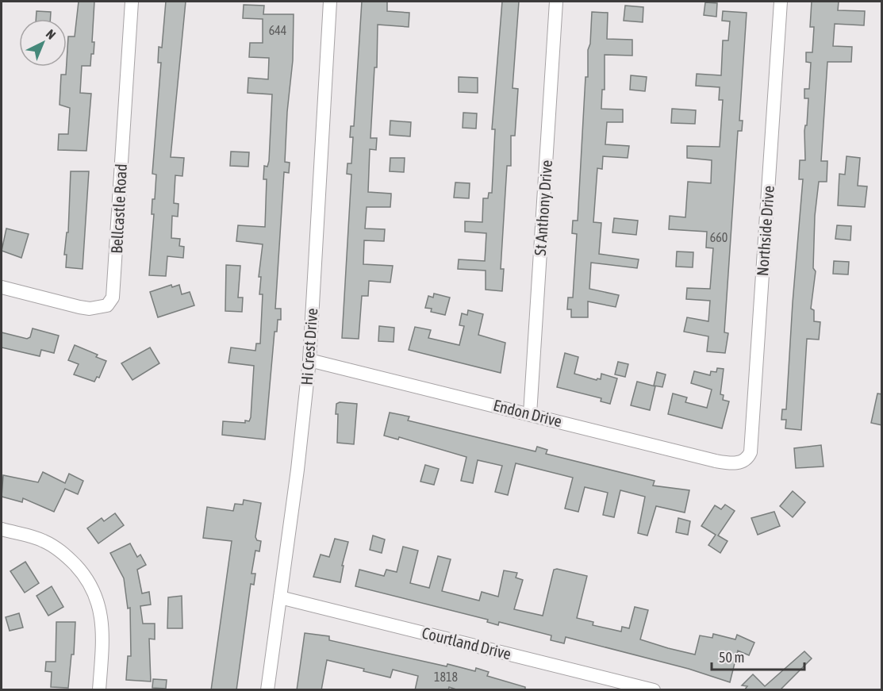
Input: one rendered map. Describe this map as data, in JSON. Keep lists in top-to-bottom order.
{
  "streets": {
    "street": [
      "St Anthony Drive",
      "Bellcastle Road",
      "Northside Drive",
      "Hi Crest Drive",
      "Endon Drive",
      "Courtland Drive"
    ]
  },
  "crossings": [
    ["St Anthony Drive", "Endon Drive"],
    ["Northside Drive", "Endon Drive"],
    ["Hi Crest Drive", "Endon Drive"],
    ["Hi Crest Drive", "Courtland Drive"]
  ],
  "house_numbers": ["644", "660", "1818"],
  "scale_bar": "50 m",
  "north": "top right"
}
